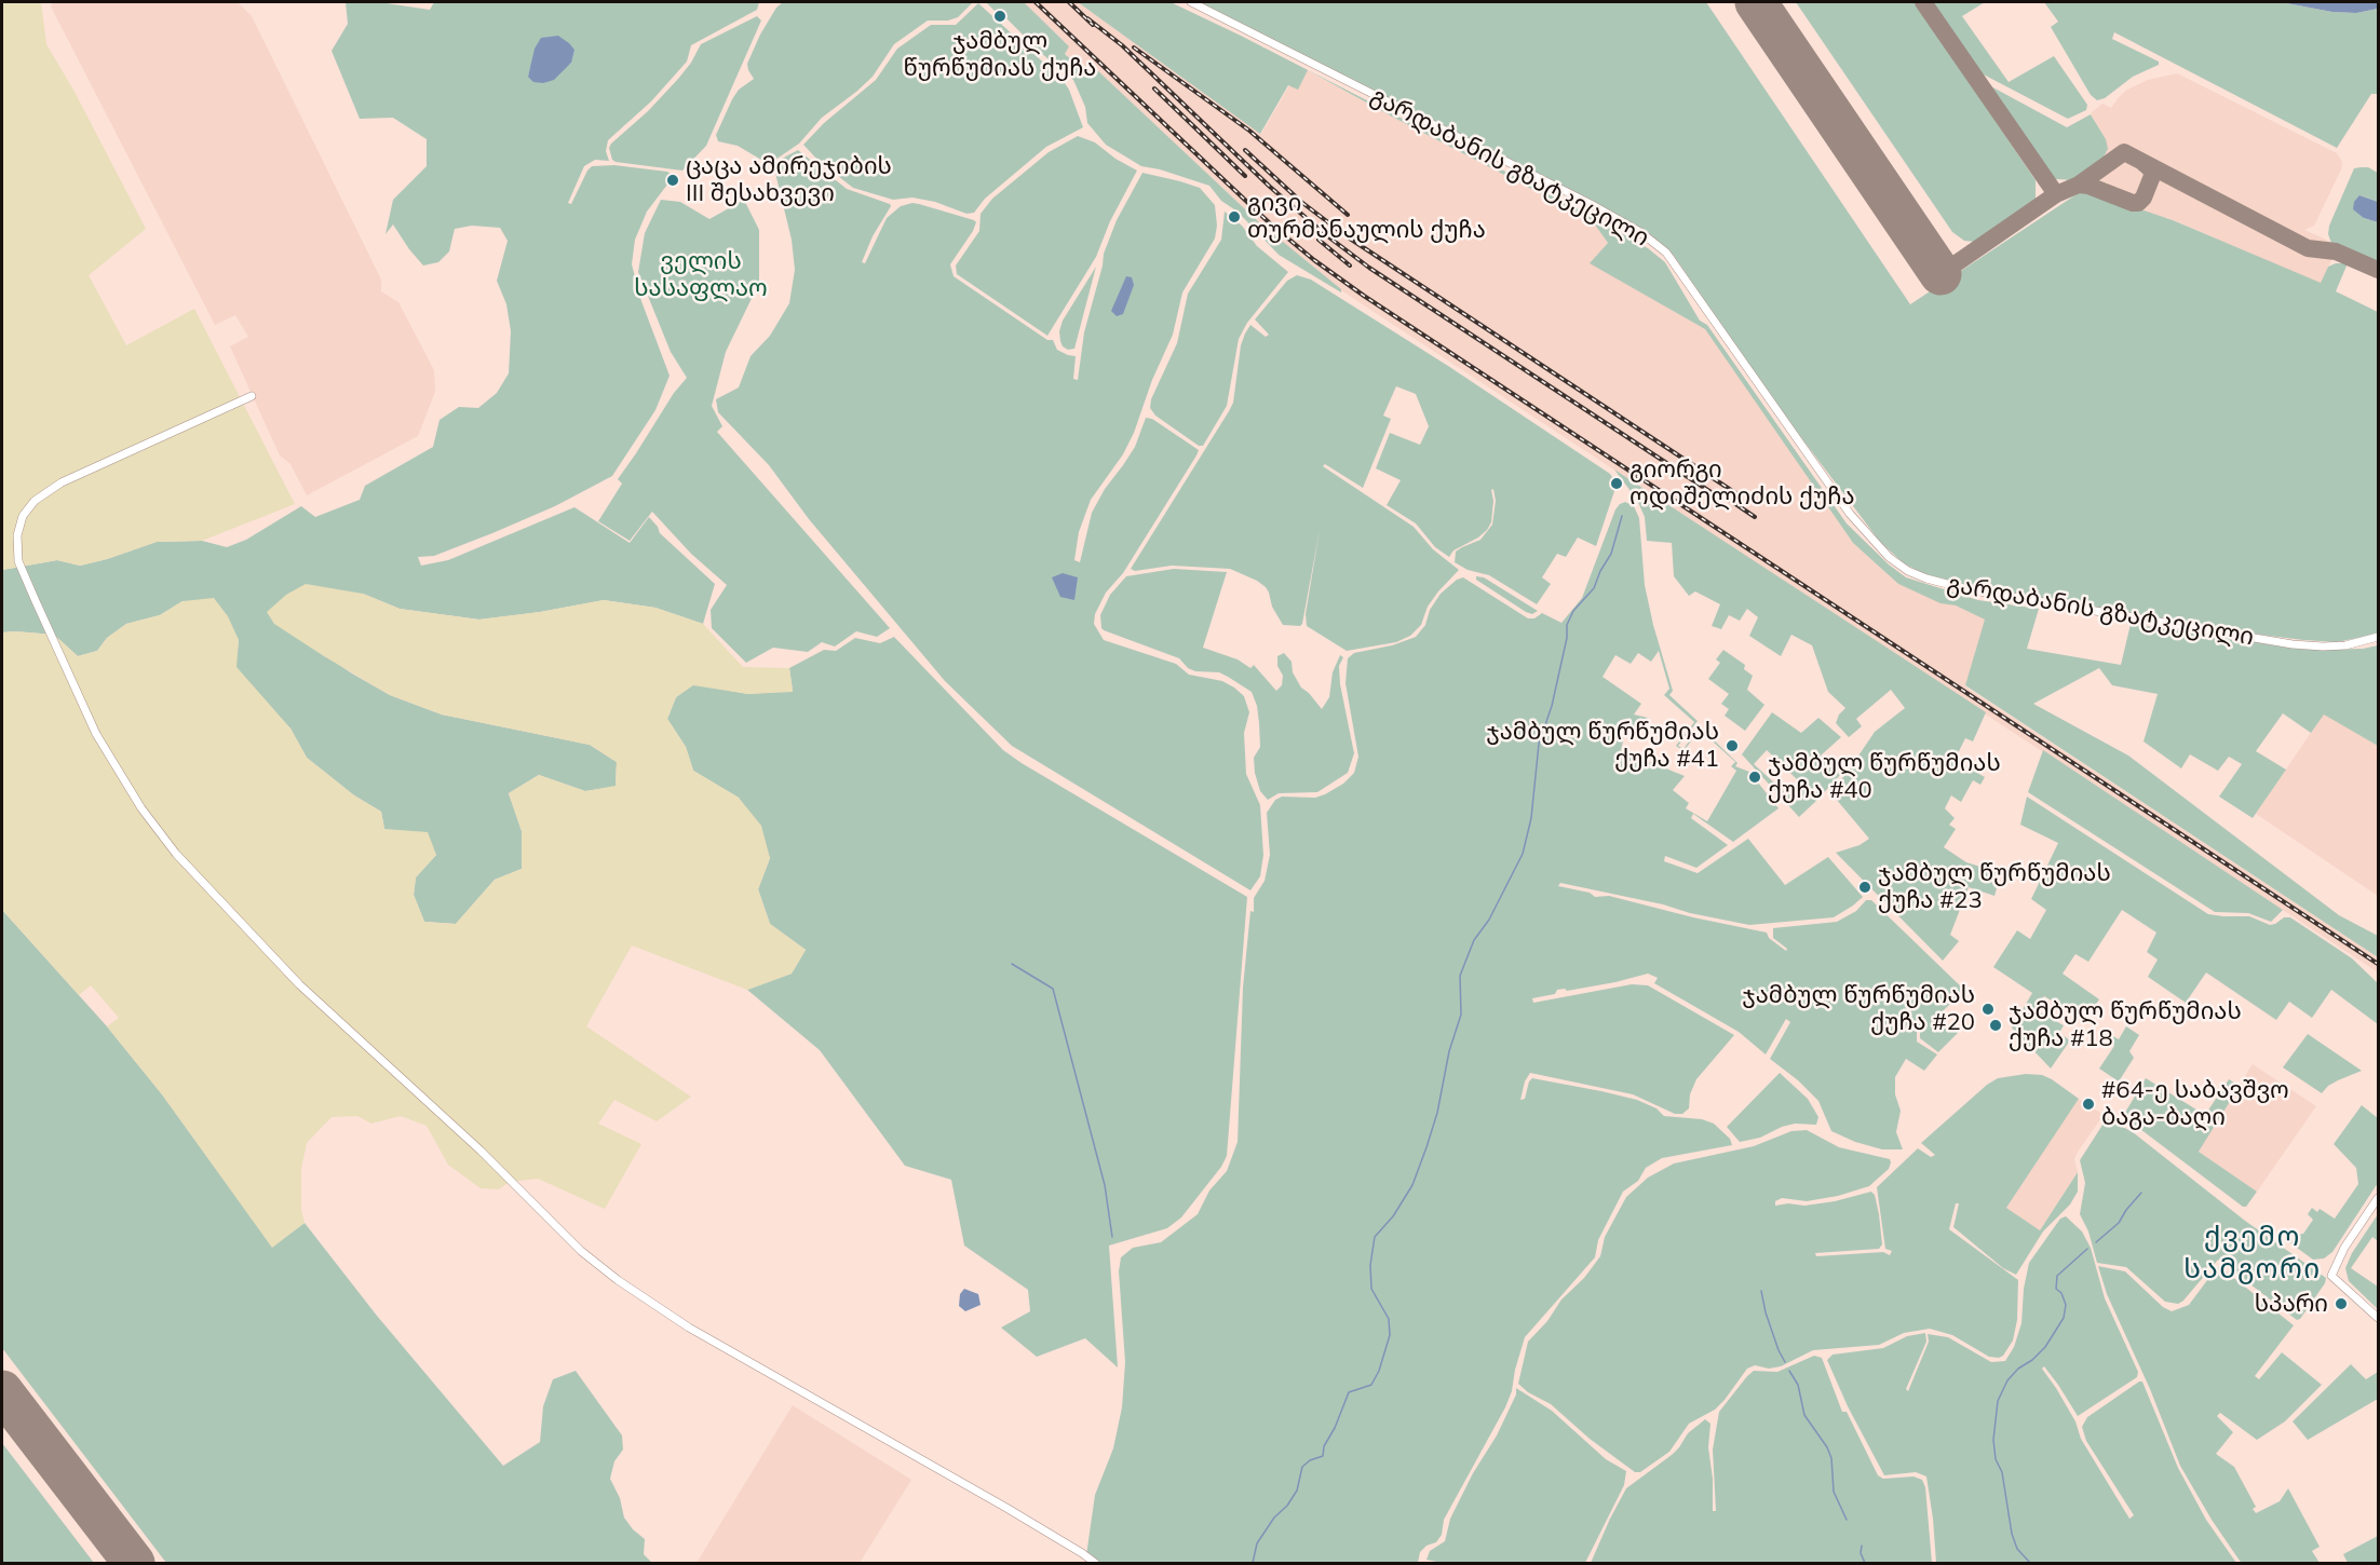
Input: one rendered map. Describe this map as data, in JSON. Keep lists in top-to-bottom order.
{
  "streets": {
    "street": ["გარდაბანის გზატკეცილი"]
  },
  "districts": ["ქვემო სამგორი"],
  "parks": ["ველის სასაფლაო"],
  "places": [
    "ჯამბულ წურწუმიას ქუჩა",
    "ცაცა ამირეჯიბის III შესახვევი",
    "გივი თურმანაულის ქუჩა",
    "გიორგი ოდიშელიძის ქუჩა",
    "ჯამბულ წურწუმიას ქუჩა #41",
    "ჯამბულ წურწუმიას ქუჩა #40",
    "ჯამბულ წურწუმიას ქუჩა #23",
    "ჯამბულ წურწუმიას ქუჩა #20",
    "ჯამბულ წურწუმიას ქუჩა #18",
    "#64-ე საბავშვო ბაგა-ბაღი",
    "სპარი"
  ]
}
